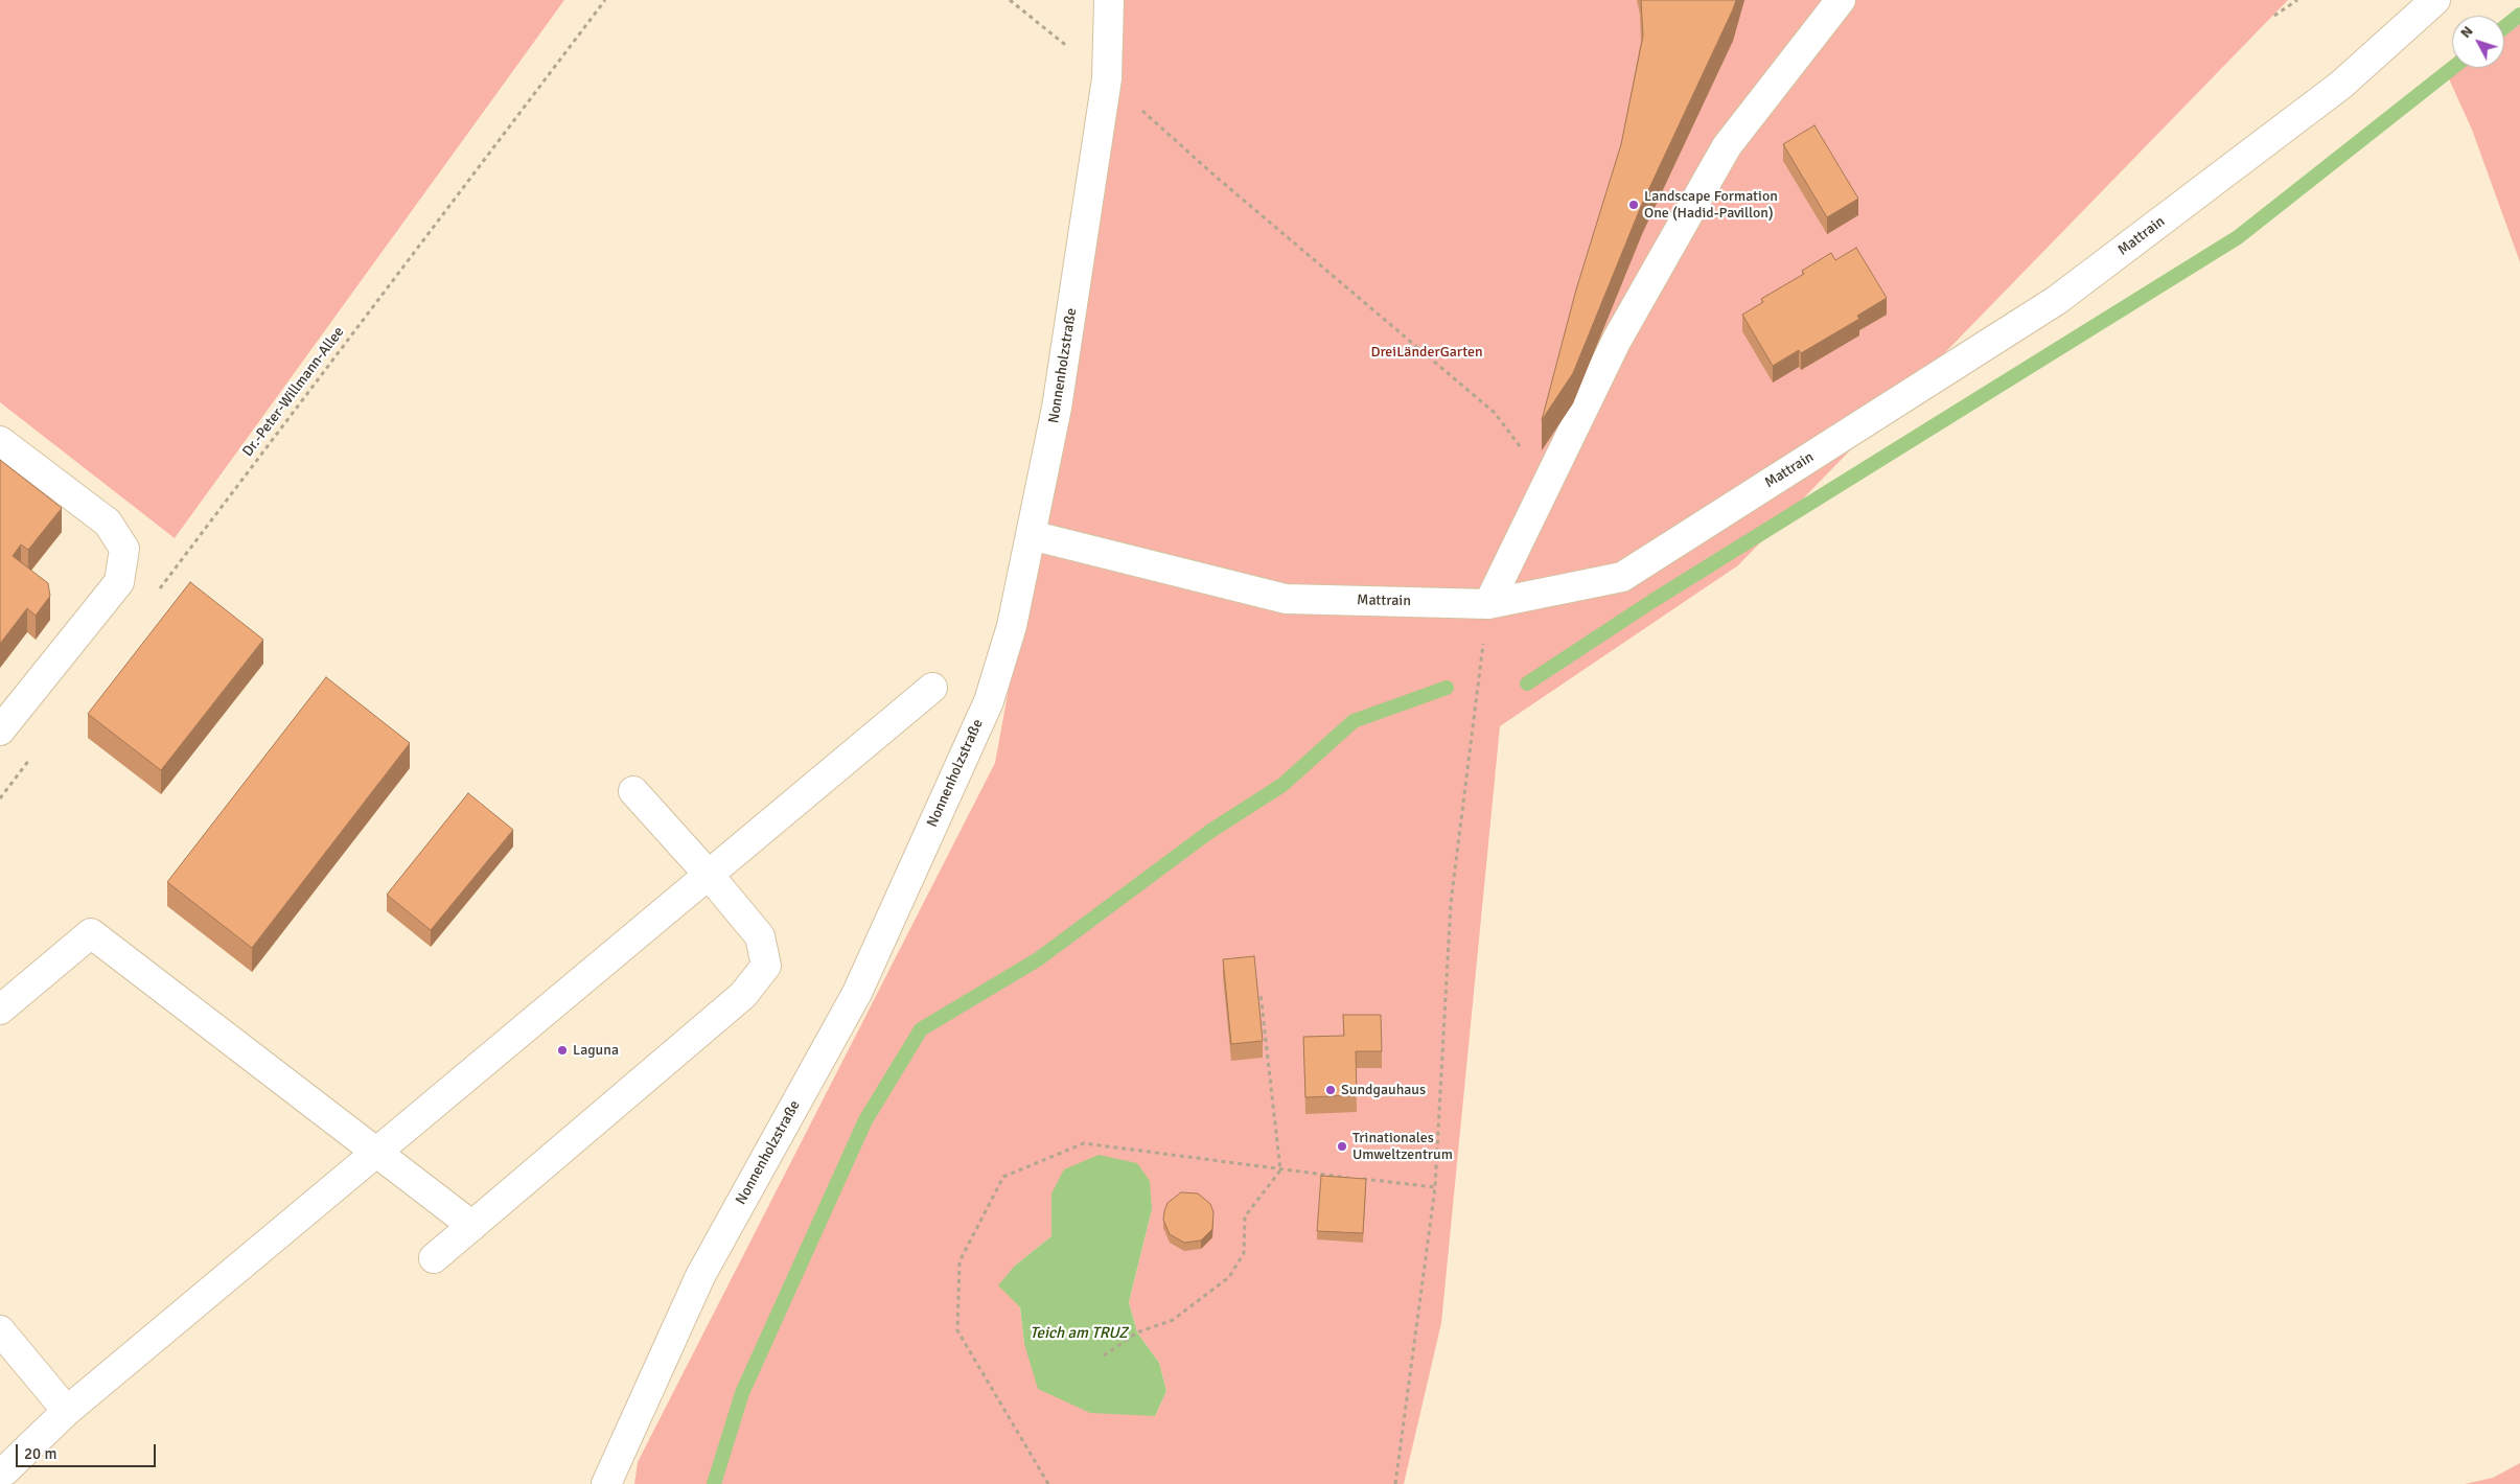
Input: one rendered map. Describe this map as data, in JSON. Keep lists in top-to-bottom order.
{
  "streets": {
    "street": ["Mattrain", "Nonnenholzstraße"],
    "path": ["Dr.-Peter-Willmann-Allee"]
  },
  "crossings": [
    ["Mattrain", "Nonnenholzstraße"]
  ],
  "water": ["Teich am TRUZ"],
  "parks": ["DreiLänderGarten"],
  "places": [
    "Landscape Formation One (Hadid-Pavillon)",
    "Laguna",
    "Sundgauhaus",
    "Trinationales Umweltzentrum"
  ],
  "scale_bar": "20 m",
  "north": "top left"
}
